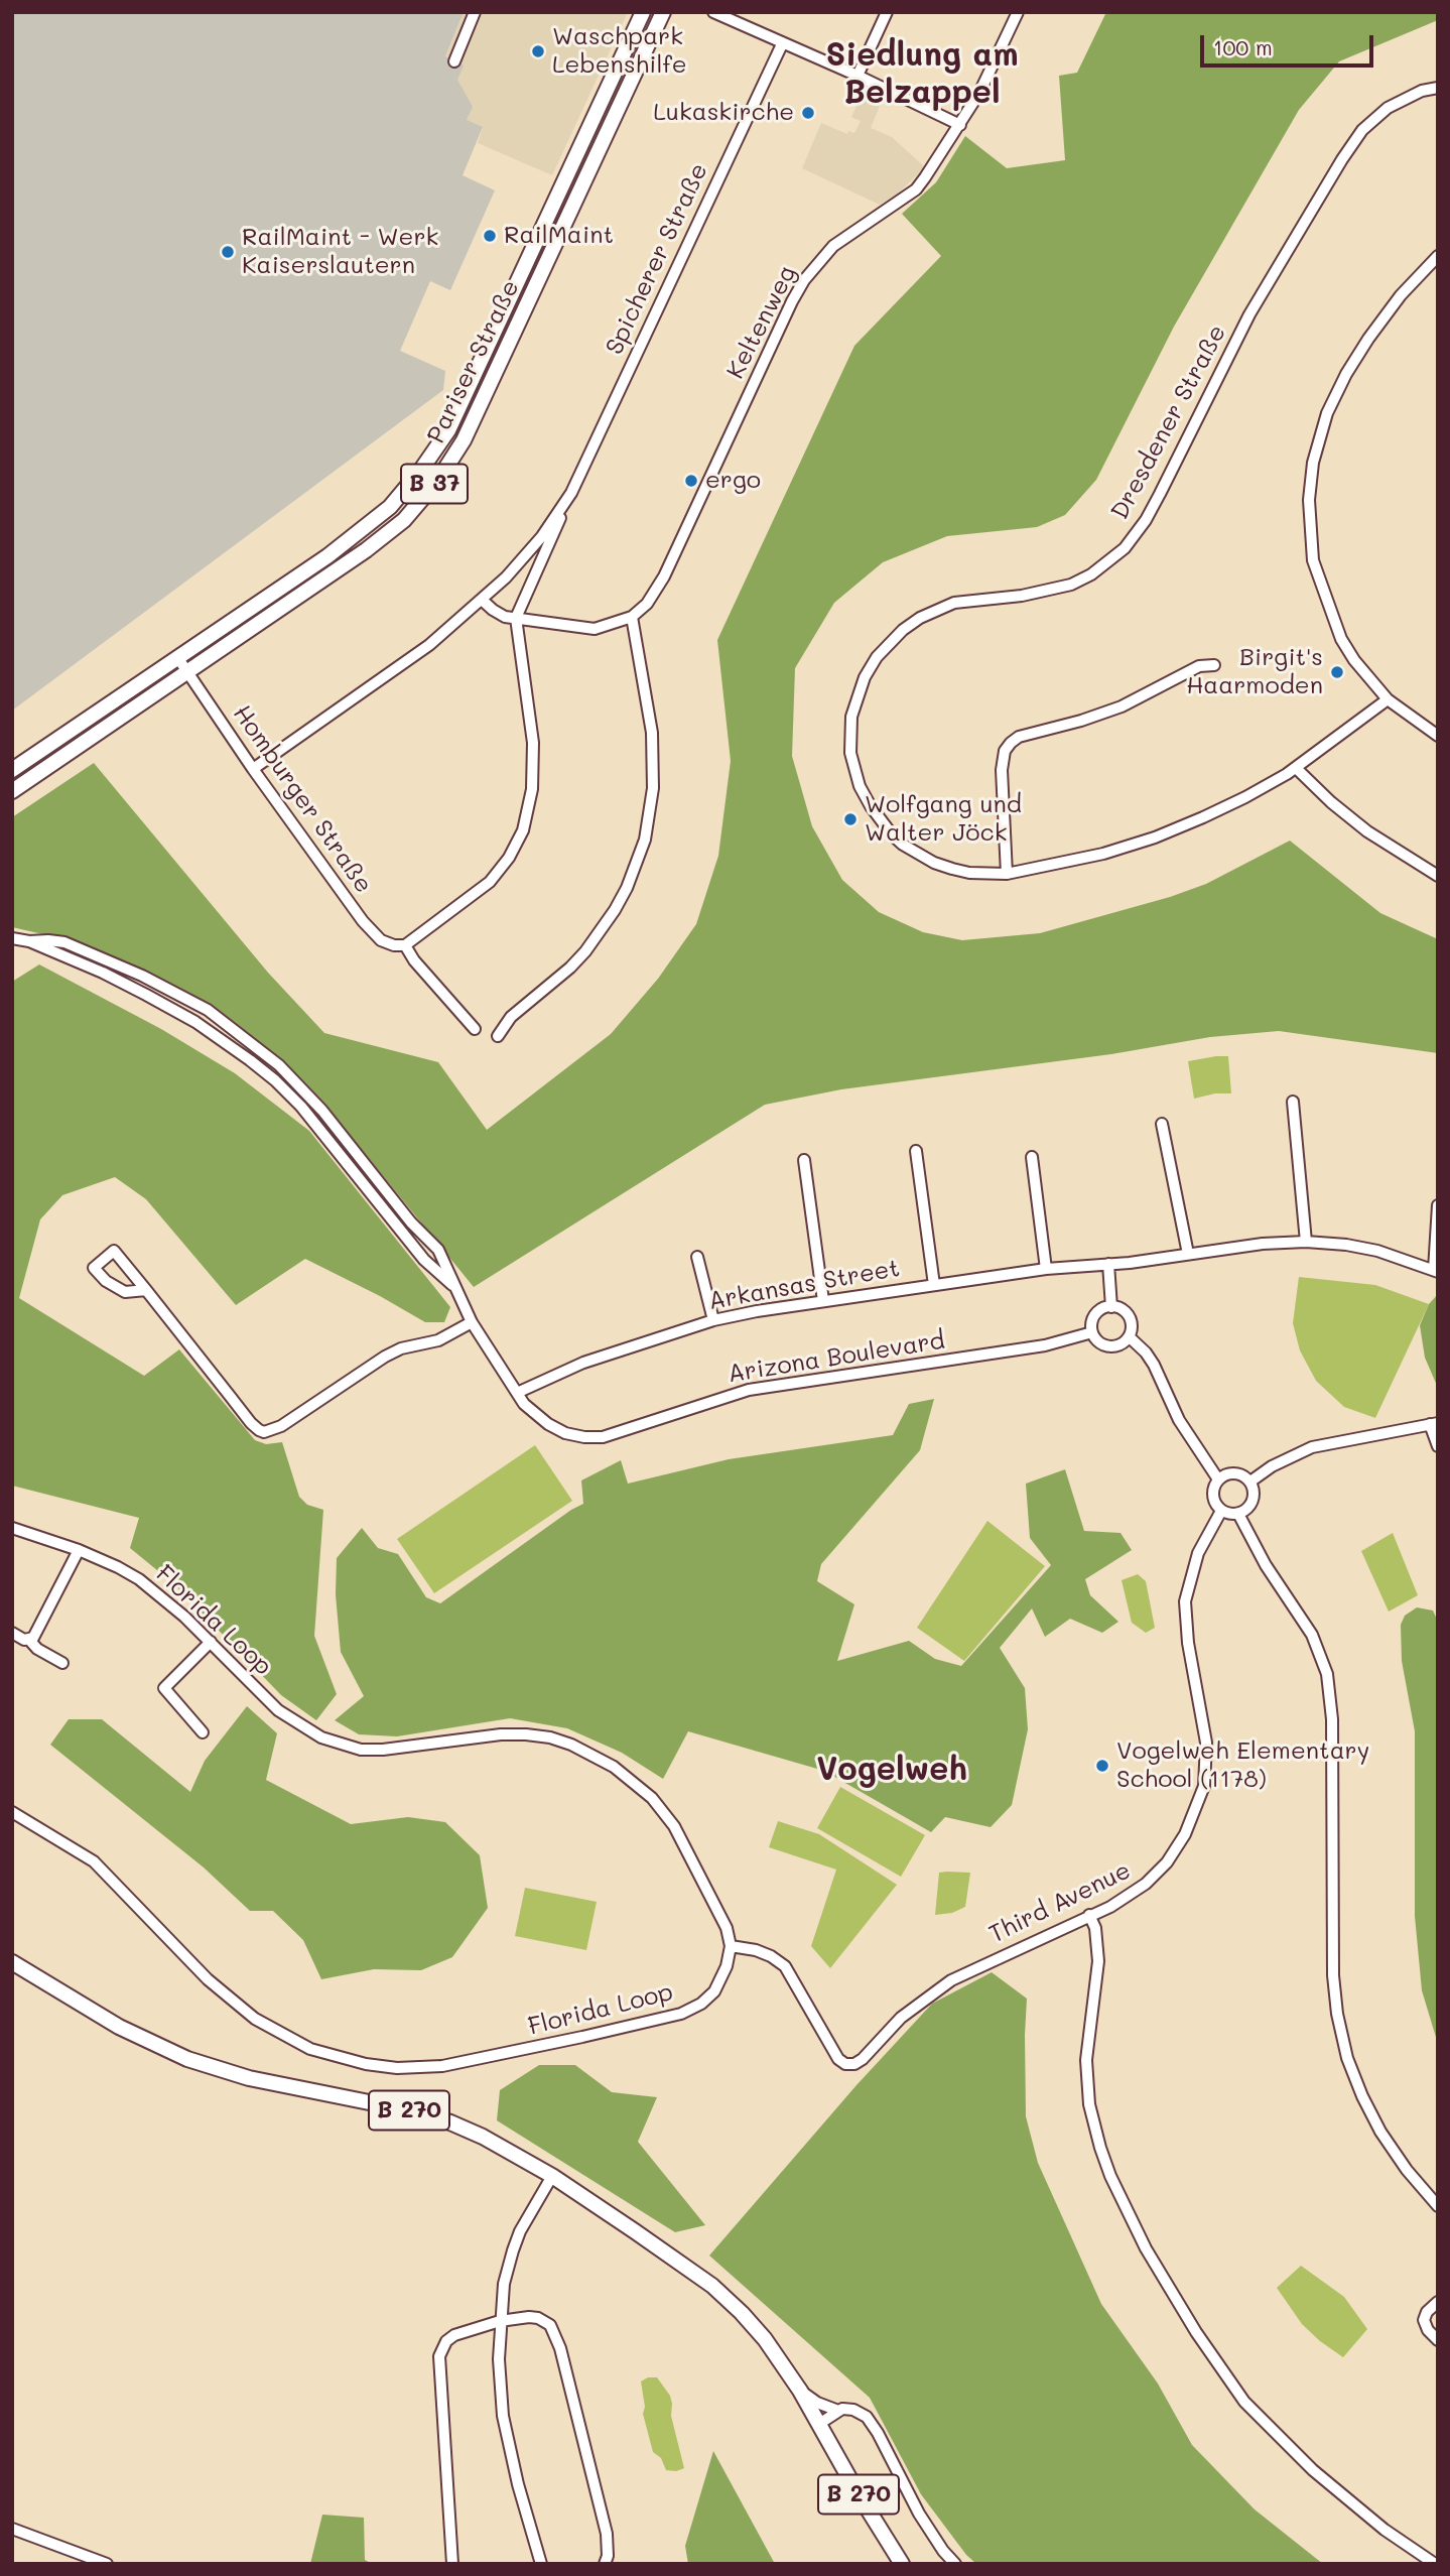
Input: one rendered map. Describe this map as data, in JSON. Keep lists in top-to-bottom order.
{
  "streets": {
    "main road": ["Pariser Straße", "B 37", "B 270"],
    "street": [
      "Spicherer Straße",
      "Keltenweg",
      "Dresdener Straße",
      "Homburger Straße",
      "Arkansas Street",
      "Arizona Boulevard",
      "Florida Loop",
      "Third Avenue"
    ]
  },
  "crossings": [
    ["Spicherer Straße", "Keltenweg"],
    ["Spicherer Straße", "Homburger Straße"],
    ["Pariser Straße", "Homburger Straße"],
    ["Arkansas Street", "Arizona Boulevard"],
    ["Florida Loop", "Third Avenue"]
  ],
  "districts": ["Siedlung am Belzappel", "Vogelweh"],
  "places": [
    "Waschpark Lebenshilfe",
    "Lukaskirche",
    "RailMaint",
    "RailMaint - Werk Kaiserslautern",
    "ergo",
    "Birgit's Haarmoden",
    "Wolfgang und Walter Jöck",
    "Vogelweh Elementary School (1178)"
  ],
  "scale_bar": "100 m"
}
